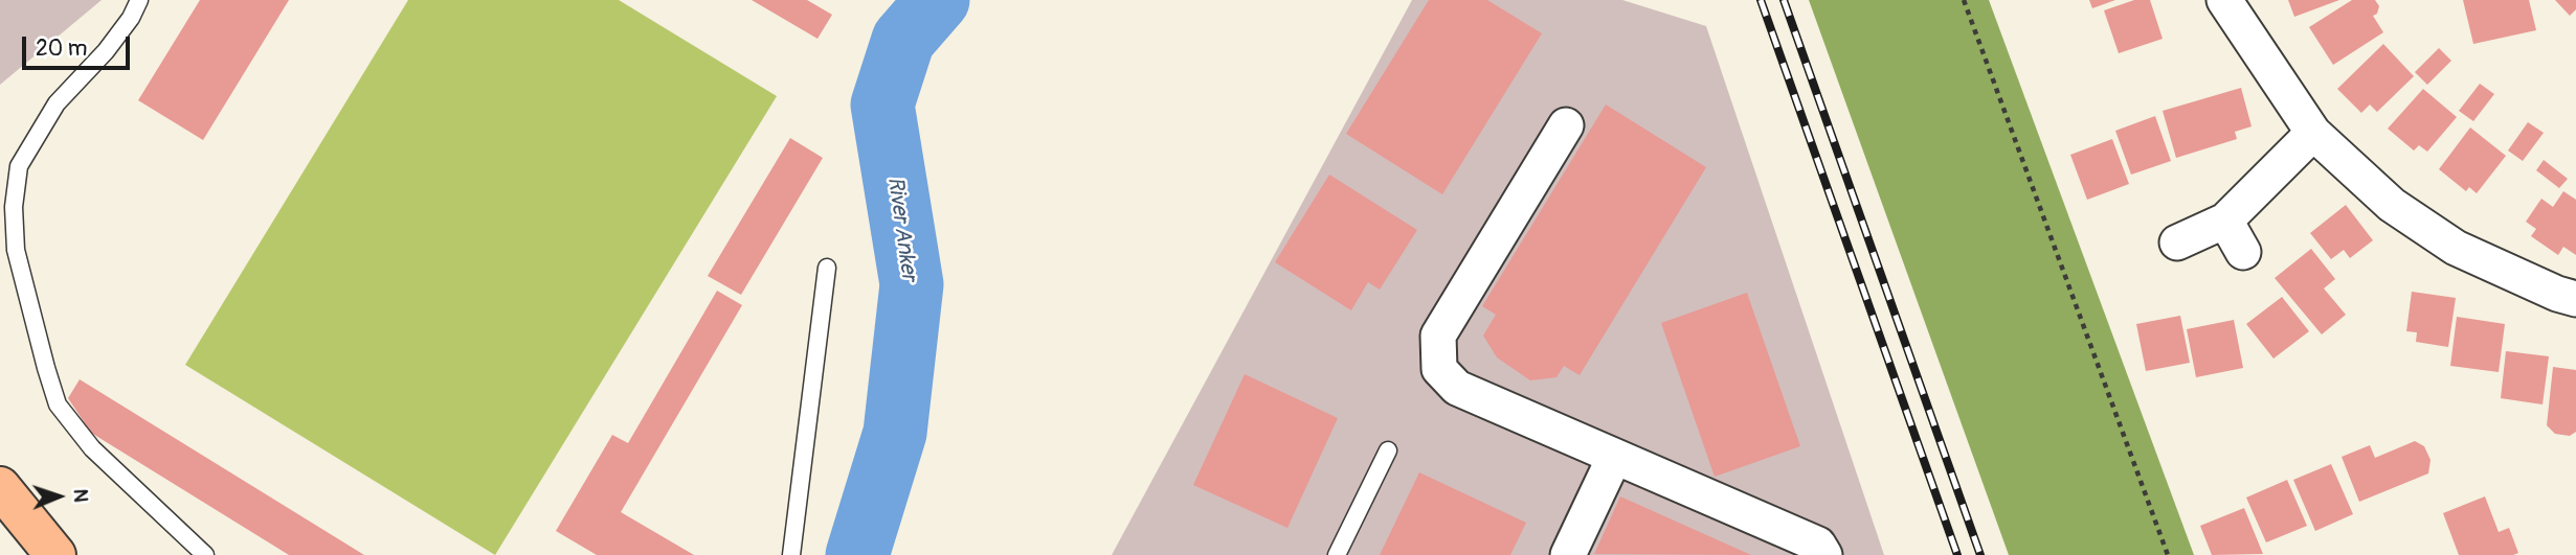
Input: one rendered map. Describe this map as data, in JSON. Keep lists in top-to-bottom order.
{
  "water": ["River Anker"],
  "scale_bar": "20 m",
  "north": "right"
}
